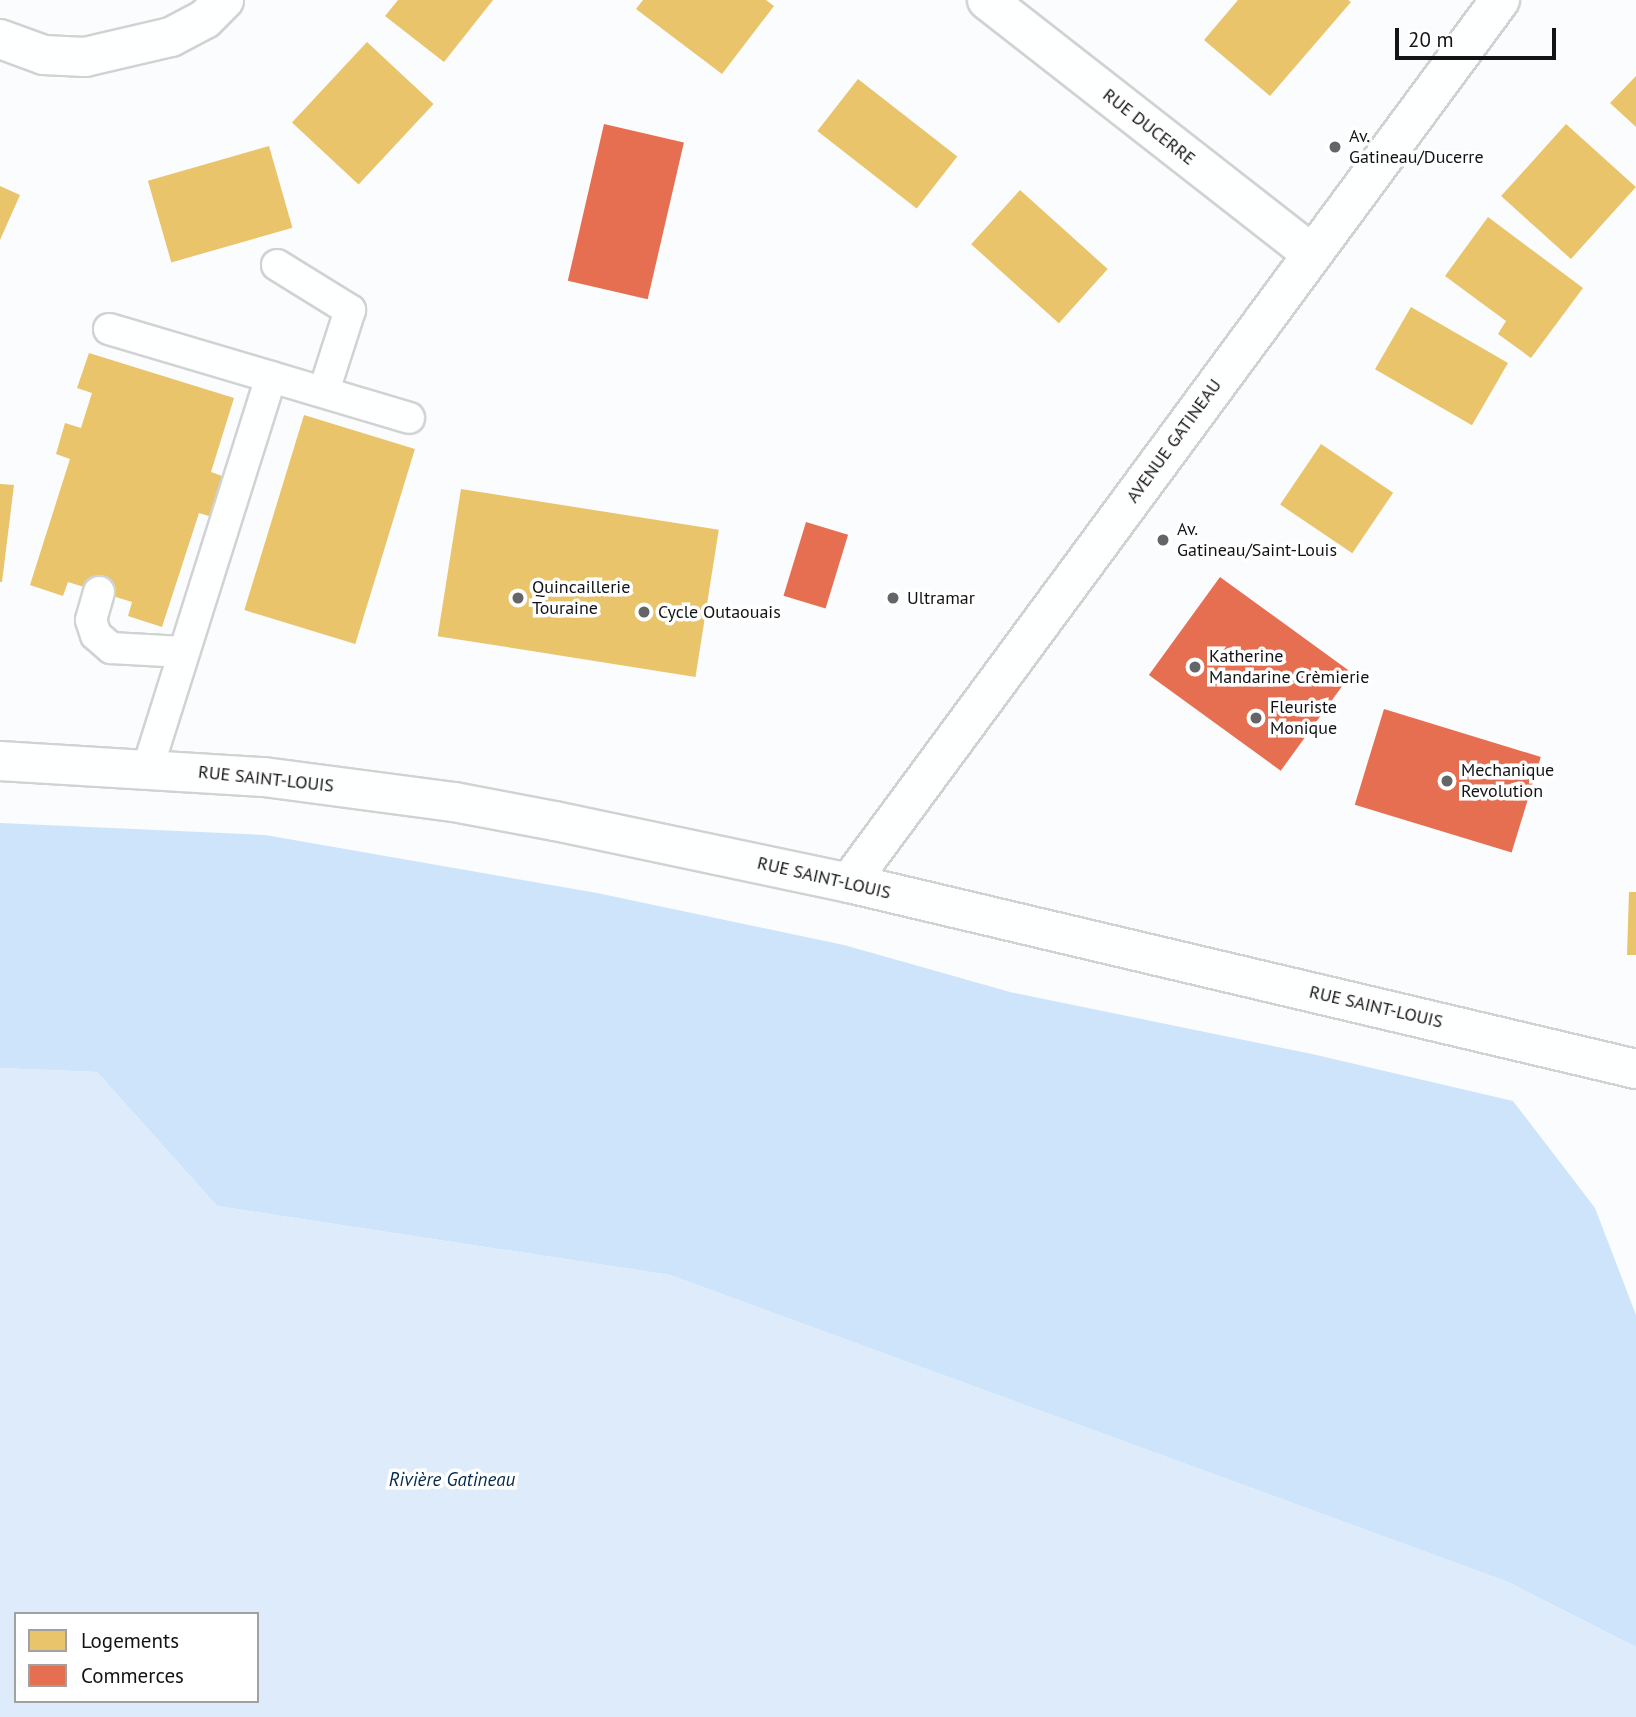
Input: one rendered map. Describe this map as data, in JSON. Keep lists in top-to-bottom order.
{
  "streets": {
    "street": ["RUE DUCERRE", "AVENUE GATINEAU", "RUE SAINT-LOUIS"]
  },
  "crossings": [
    ["RUE DUCERRE", "AVENUE GATINEAU"],
    ["AVENUE GATINEAU", "RUE SAINT-LOUIS"]
  ],
  "water": ["Rivière Gatineau"],
  "places": [
    "Av. Gatineau/Ducerre",
    "Av. Gatineau/Saint-Louis",
    "Quincaillerie Touraine",
    "Ultramar",
    "Cycle Outaouais",
    "Katherine Mandarine Crèmierie",
    "Fleuriste Monique",
    "Mechanique Revolution"
  ],
  "legend": ["Logements", "Commerces"],
  "scale_bar": "20 m"
}
